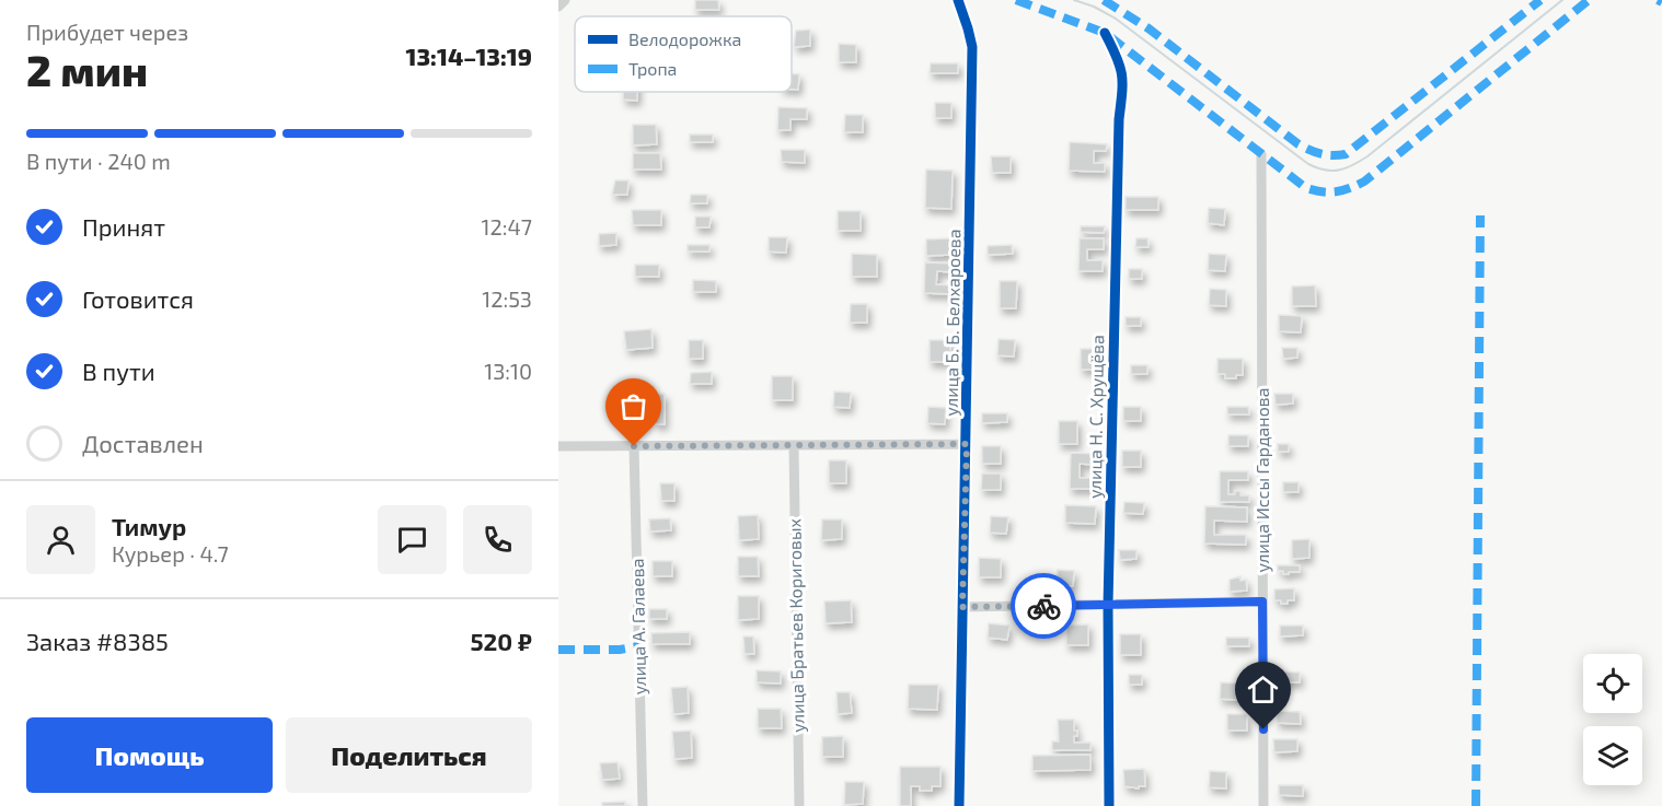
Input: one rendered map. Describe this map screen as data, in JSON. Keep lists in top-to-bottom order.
{
  "streets": {
    "street": [
      "улица Б. Б. Белхароева",
      "улица Н. С. Хрущёва",
      "улица Иссы Гарданова",
      "улица Братьев Кориговых",
      "улица А. Галаева"
    ]
  },
  "legend": ["Велодорожка", "Тропа"],
  "page": {
    "heading": ["2 мин", "Прибудет через", "13:14–13:19"],
    "panel": [
      "Тимур",
      "Курьер · 4.7",
      "Заказ #8385",
      "520 ₽"
    ],
    "bar": "В пути · 240 m",
    "list": [
      ["Принят", "12:47"],
      ["Готовится", "12:53"],
      ["В пути", "13:10"],
      "Доставлен"
    ],
    "buttons": ["Помощь", "Поделиться"]
  }
}
